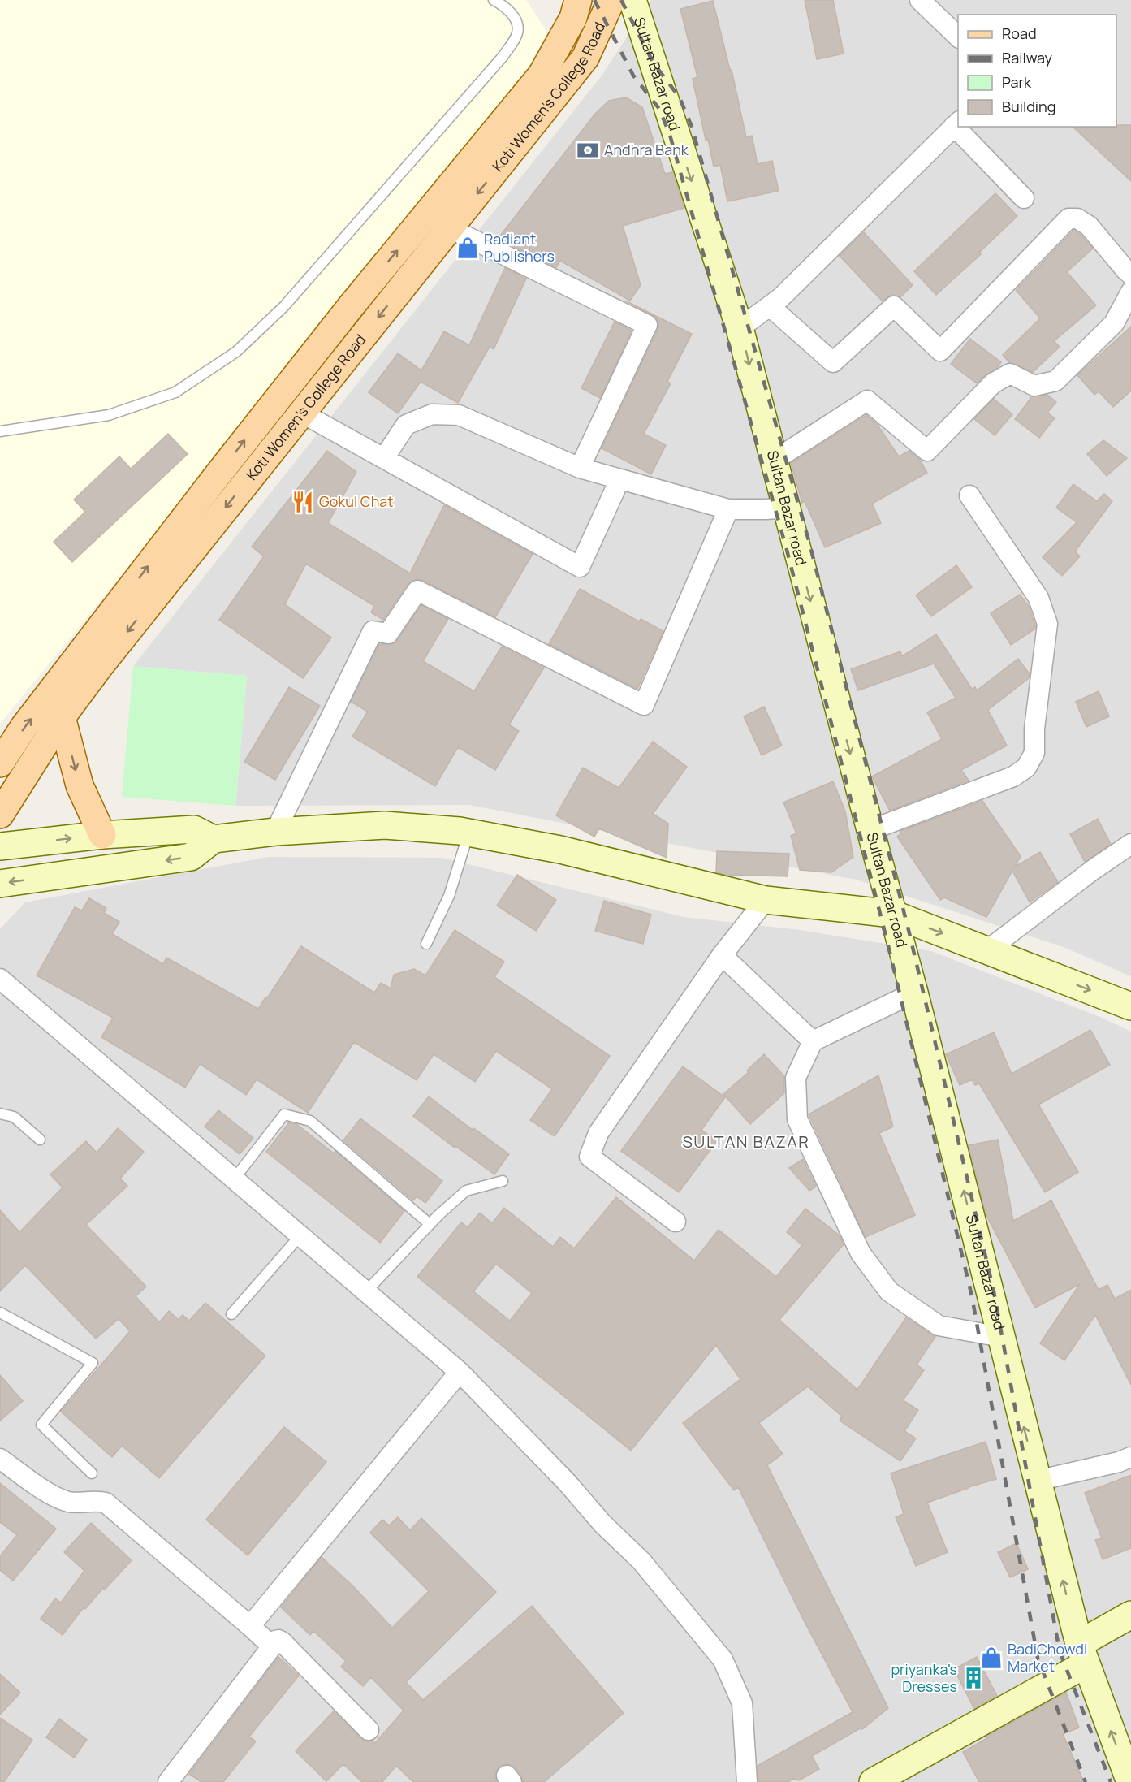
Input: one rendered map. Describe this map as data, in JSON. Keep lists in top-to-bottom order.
{
  "streets": {
    "main road": ["Sultan Bazar road", "Koti Women's College Road"]
  },
  "districts": ["SULTAN BAZAR"],
  "places": {
    "bank": ["Andhra Bank"],
    "shop": ["Radiant Publishers", "BadiChowdi Market"],
    "restaurant": ["Gokul Chat"],
    "building": ["priyanka's Dresses"]
  },
  "legend": [
    "Road",
    "Railway",
    "Park",
    "Building"
  ]
}
